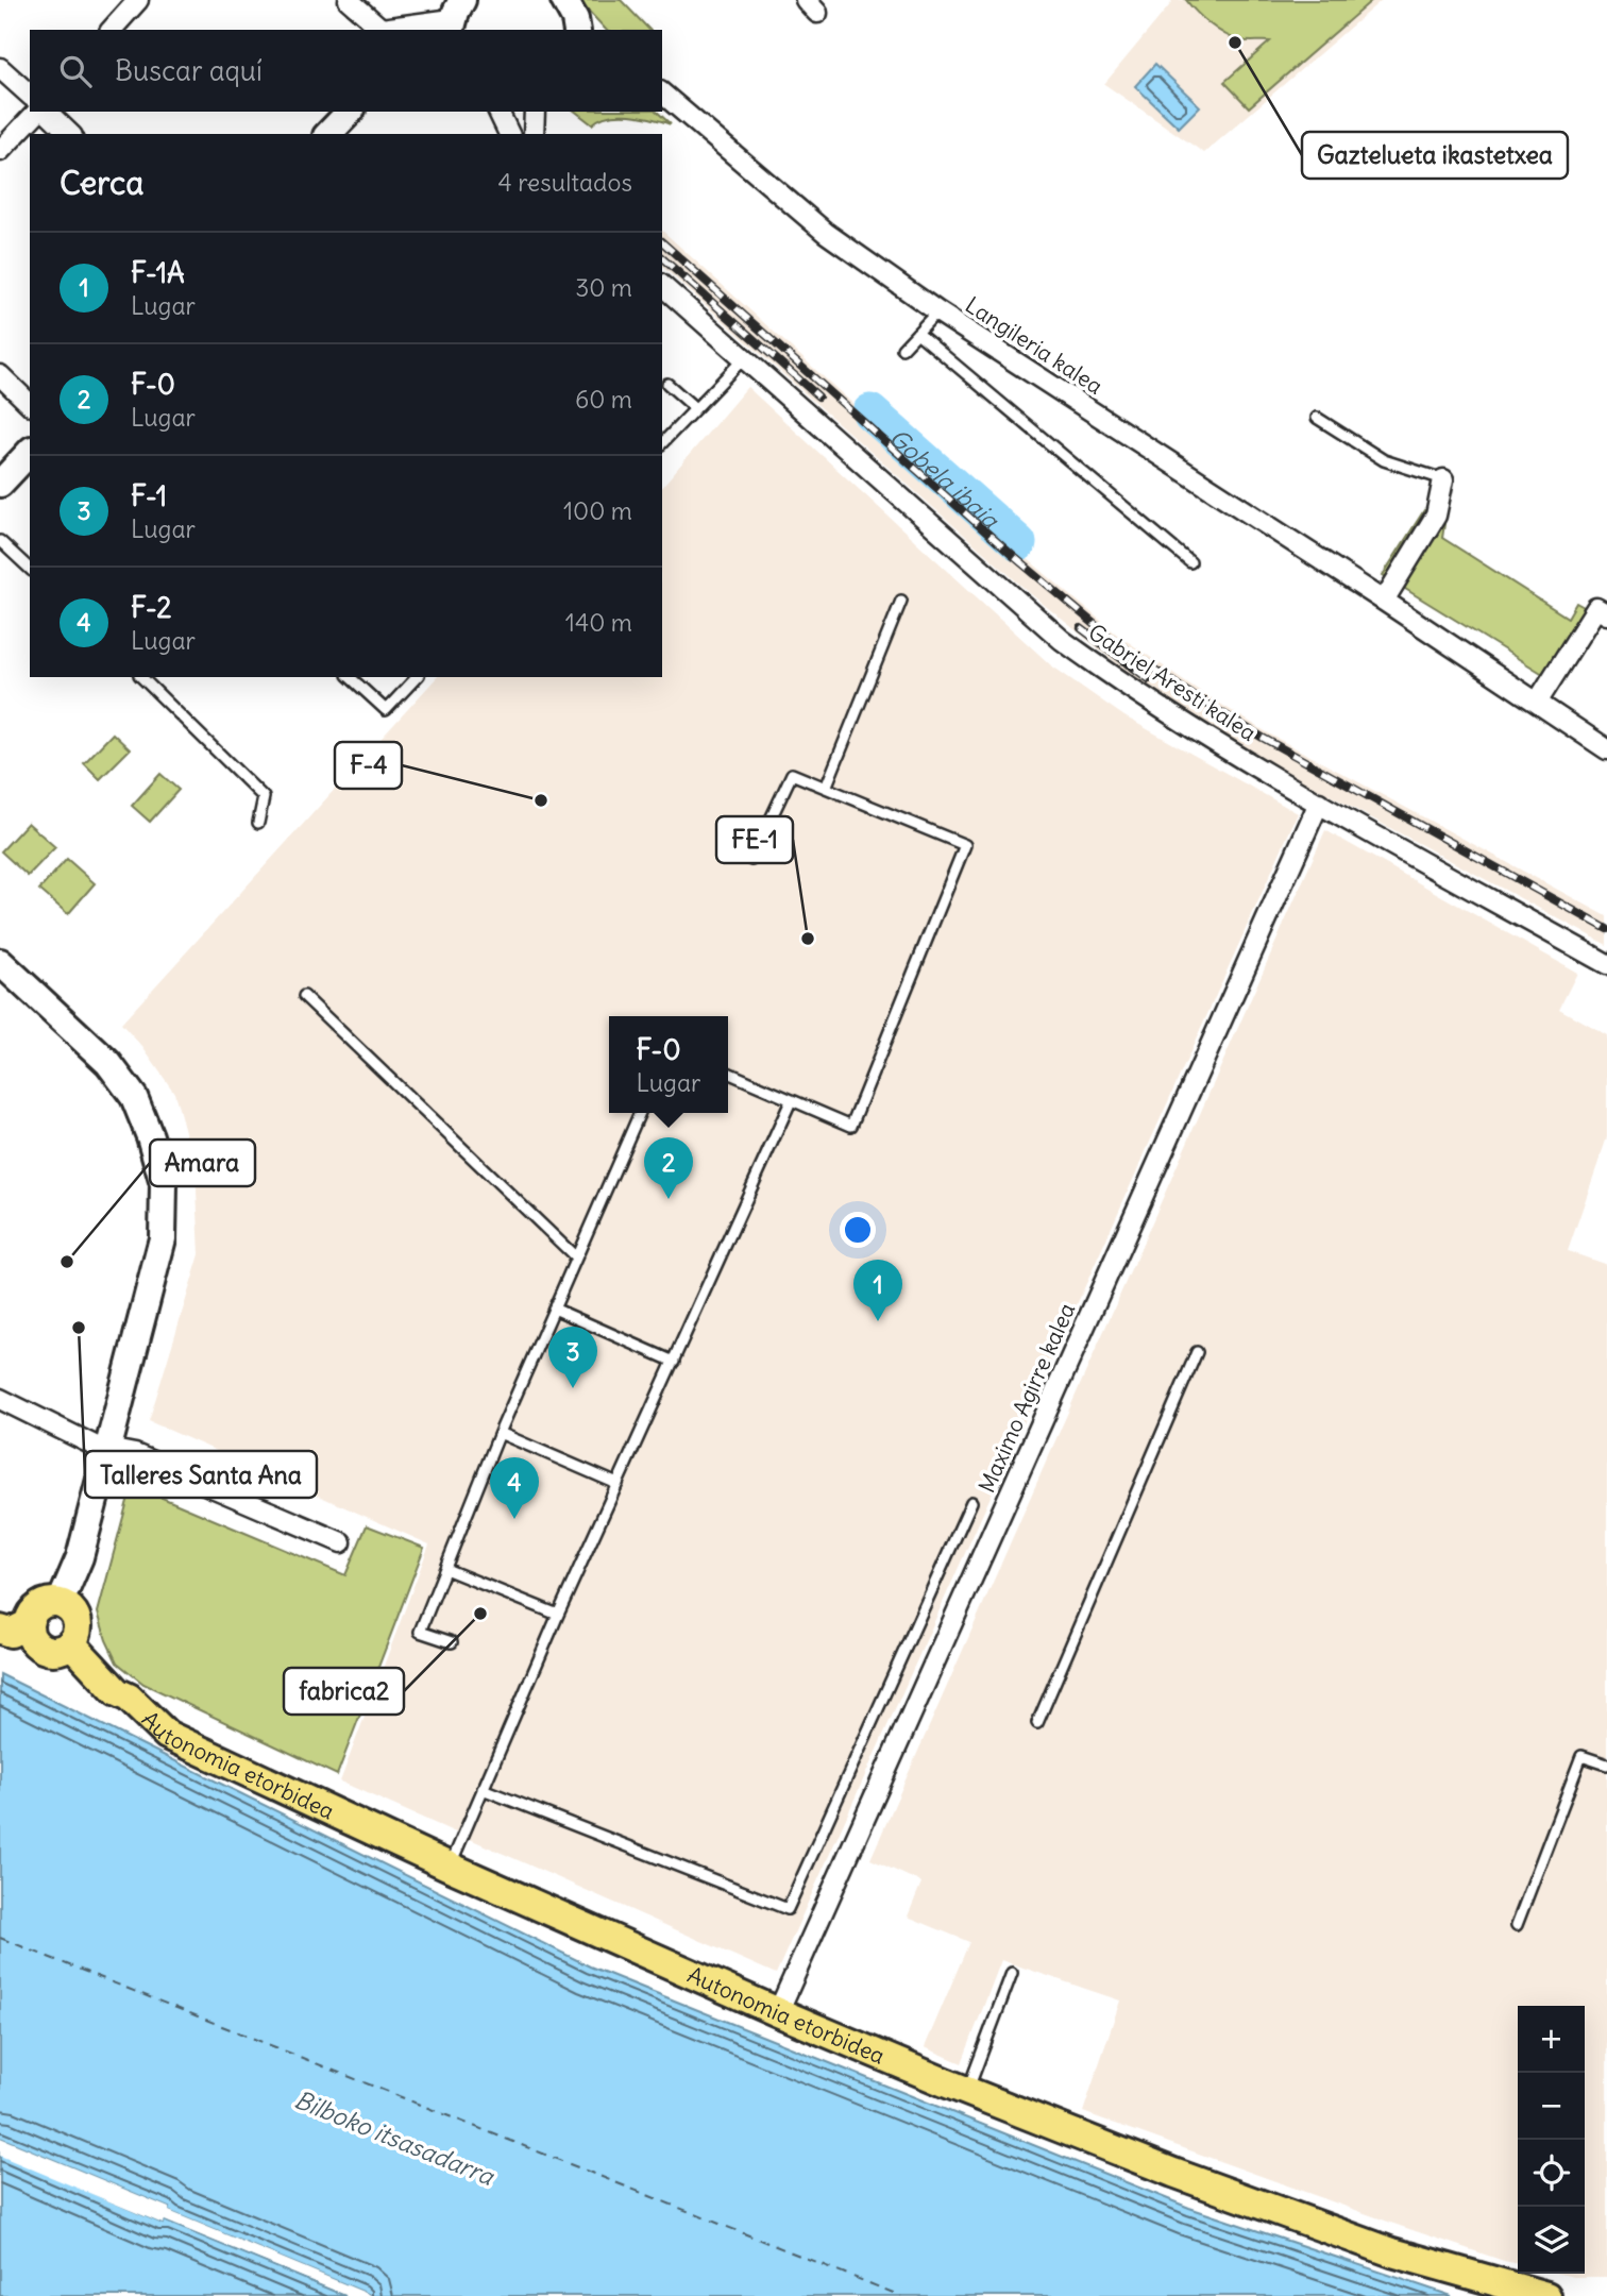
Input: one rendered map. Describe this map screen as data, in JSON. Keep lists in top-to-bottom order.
{
  "streets": {
    "main road": ["Autonomia etorbidea"],
    "street": ["Langileria kalea", "Gabriel Aresti kalea", "Maximo Agirre kalea"]
  },
  "crossings": [
    ["Gabriel Aresti kalea", "Maximo Agirre kalea"],
    ["Maximo Agirre kalea", "Autonomia etorbidea"]
  ],
  "water": ["Gobela ibaia", "Bilboko itsasadarra"],
  "places": [
    "Gaztelueta ikastetxea",
    "F-4",
    "FE-1",
    "Amara",
    "Talleres Santa Ana",
    "fabrica2"
  ],
  "page": {
    "search": "Buscar aquí",
    "heading": ["Cerca", "4 resultados"],
    "list": [
      {
        "mark": "1",
        "name": "F-1A",
        "note": "Lugar",
        "value": "30 m"
      },
      {
        "mark": "2",
        "name": "F-0",
        "note": "Lugar",
        "value": "60 m"
      },
      {
        "mark": "3",
        "name": "F-1",
        "note": "Lugar",
        "value": "100 m"
      },
      {
        "mark": "4",
        "name": "F-2",
        "note": "Lugar",
        "value": "140 m"
      }
    ],
    "popup": ["F-0", "Lugar"],
    "pins": [
      "2",
      "1",
      "3",
      "4"
    ],
    "map_buttons": ["+", "−"]
  }
}
